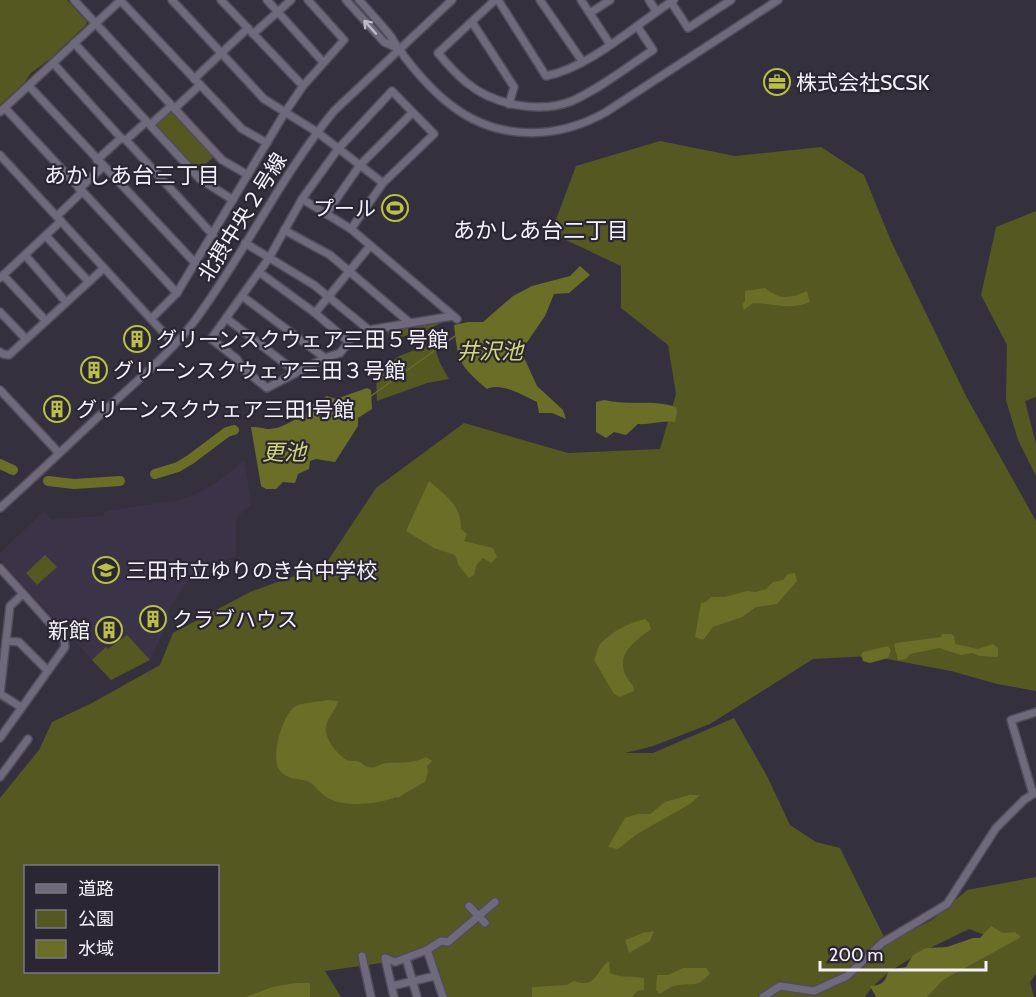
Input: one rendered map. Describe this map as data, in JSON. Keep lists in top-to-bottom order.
{
  "streets": {
    "street": ["北摂中央２号線"]
  },
  "districts": ["あかしあ台三丁目", "あかしあ台二丁目"],
  "water": ["井沢池", "更池"],
  "places": {
    "office": ["株式会社SCSK"],
    "sports": ["プール"],
    "building": [
      "グリーンスクウェア三田５号館",
      "グリーンスクウェア三田３号館",
      "グリーンスクウェア三田1号館",
      "クラブハウス",
      "新館"
    ],
    "school or university": ["三田市立ゆりのき台中学校"]
  },
  "legend": ["道路", "公園", "水域"],
  "scale_bar": "200 m"
}
